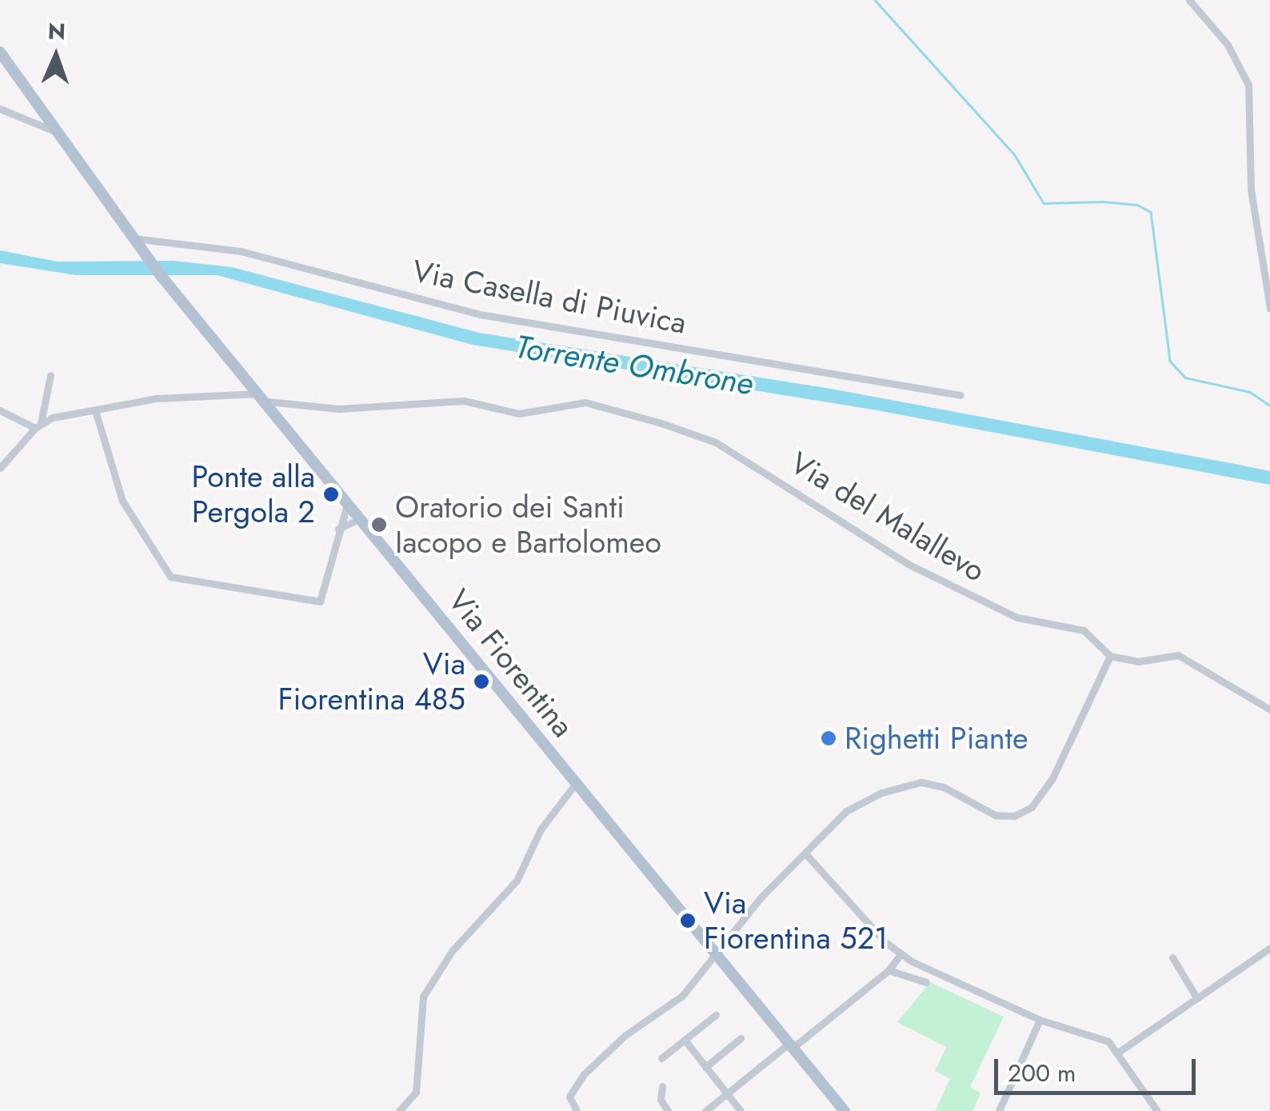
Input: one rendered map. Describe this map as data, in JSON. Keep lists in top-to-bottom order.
{
  "streets": {
    "main road": ["Via Fiorentina"],
    "street": ["Via Casella di Piuvica", "Via del Malallevo"]
  },
  "crossings": [
    ["Via Casella di Piuvica", "Via Fiorentina"],
    ["Via del Malallevo", "Via Fiorentina"]
  ],
  "water": ["Torrente Ombrone"],
  "places": [
    "Ponte alla Pergola 2",
    "Oratorio dei Santi Iacopo e Bartolomeo",
    "Via Fiorentina 485",
    "Righetti Piante",
    "Via Fiorentina 521"
  ],
  "scale_bar": "200 m",
  "north": "top"
}
